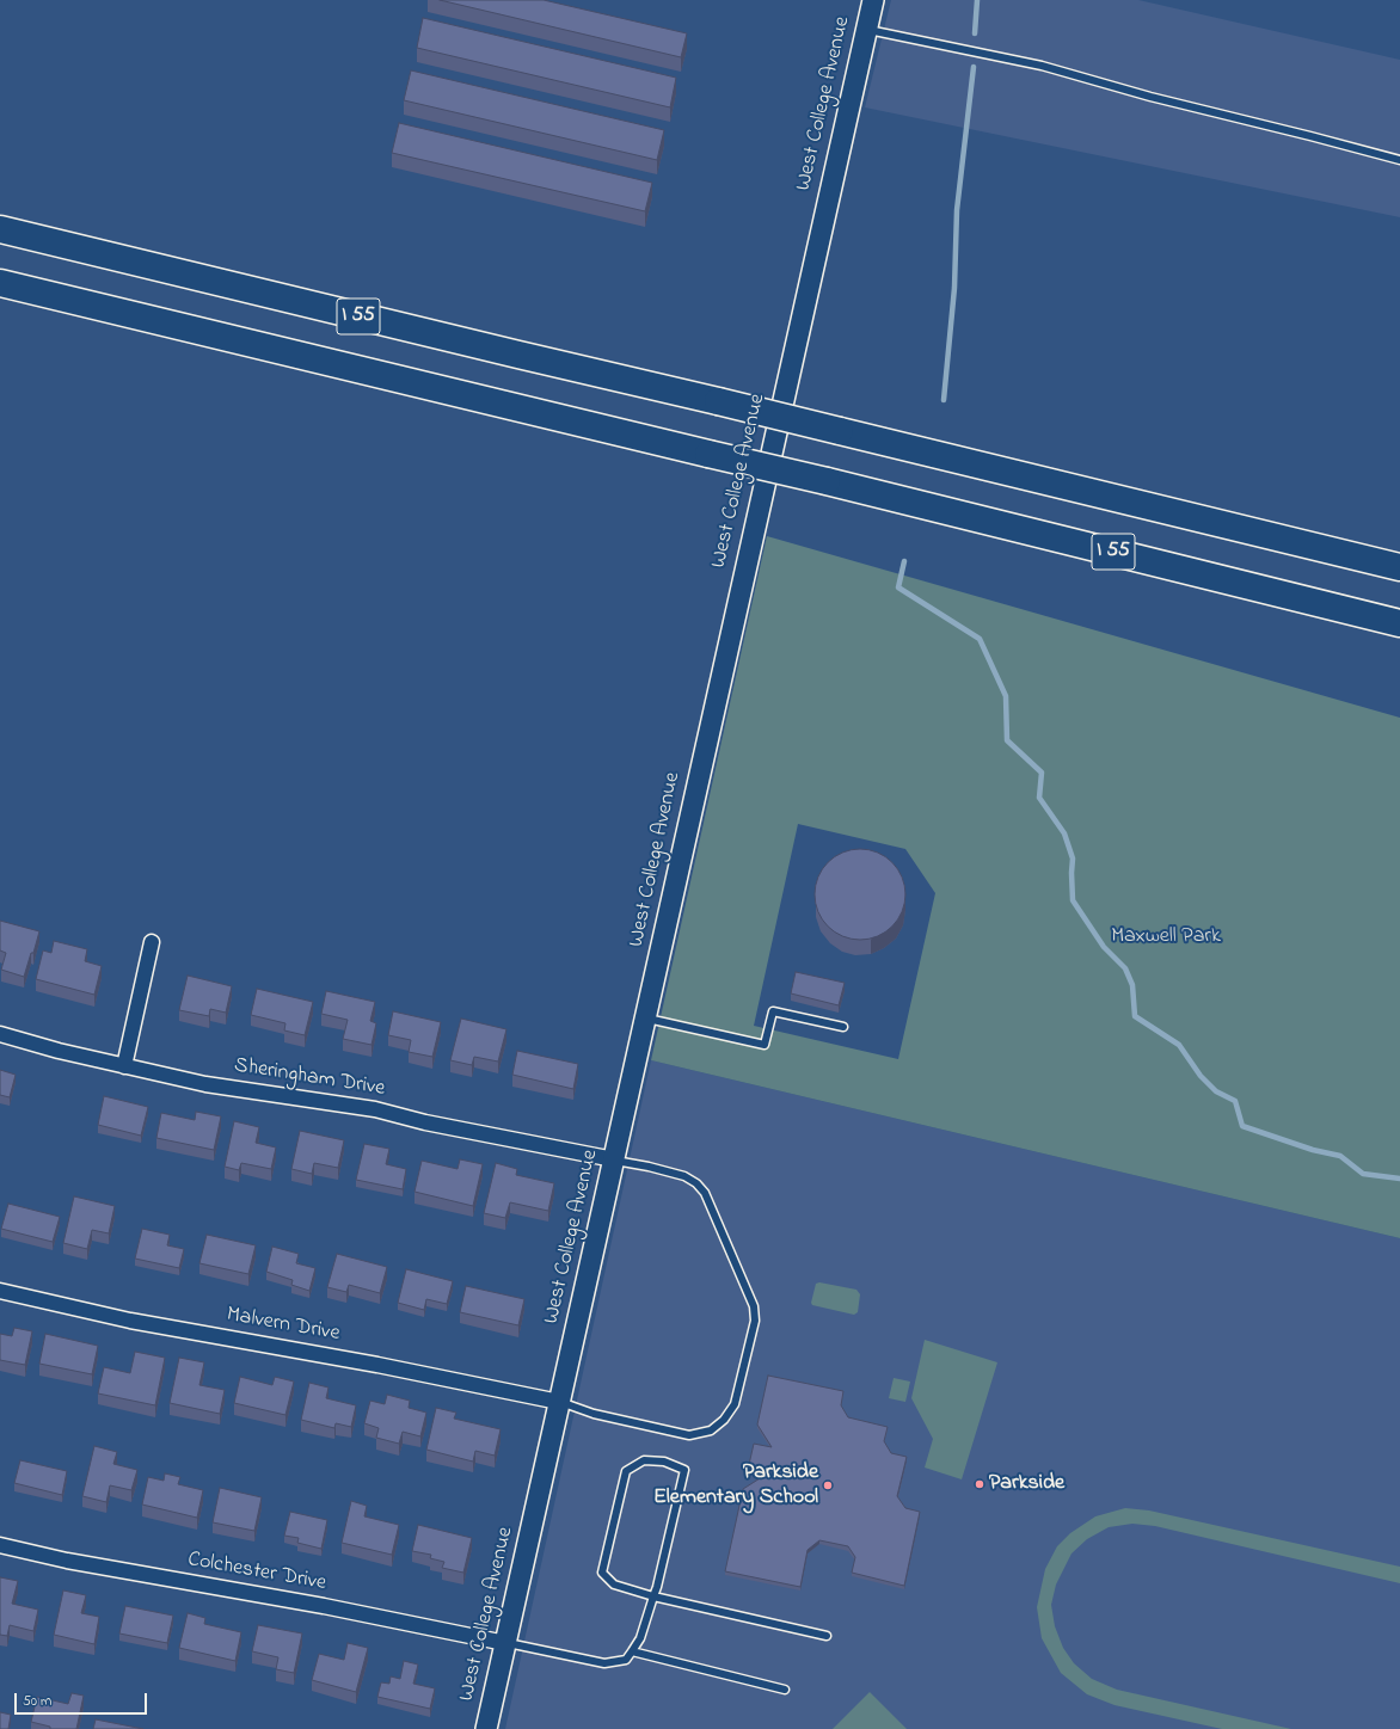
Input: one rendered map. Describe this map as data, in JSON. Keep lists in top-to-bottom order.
{
  "streets": {
    "highway": ["I 55"],
    "main road": ["West College Avenue"],
    "street": ["Sheringham Drive", "Malvern Drive", "Colchester Drive"]
  },
  "crossings": [
    ["West College Avenue", "Sheringham Drive"],
    ["West College Avenue", "Malvern Drive"],
    ["West College Avenue", "Colchester Drive"]
  ],
  "parks": ["Maxwell Park"],
  "places": ["Parkside", "Parkside Elementary School"],
  "scale_bar": "50 m"
}
